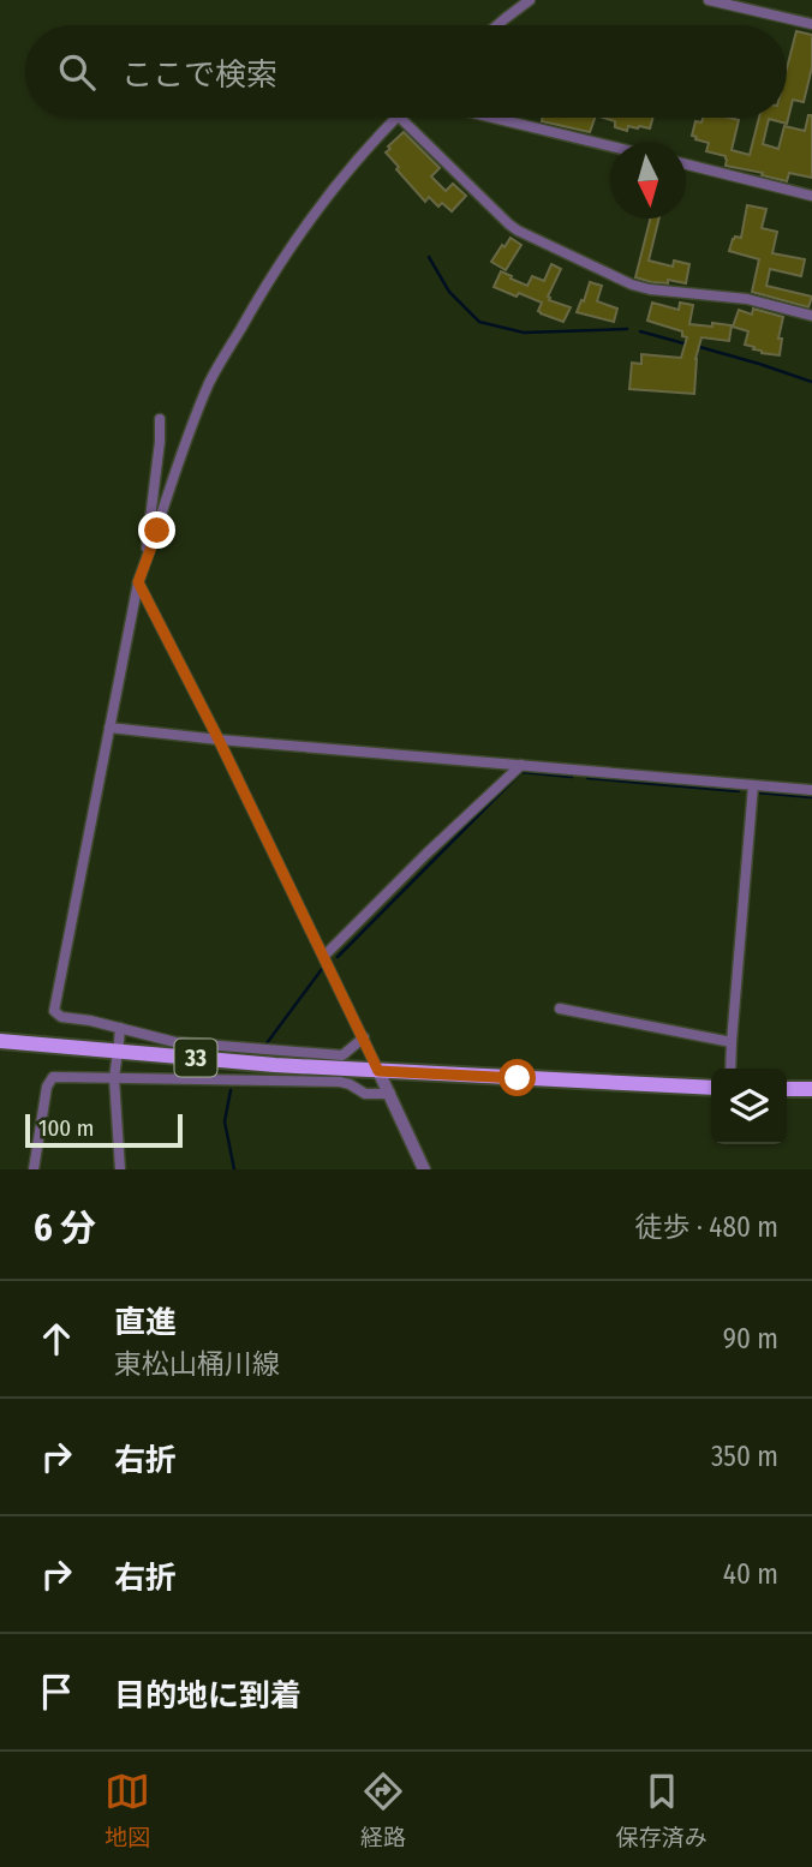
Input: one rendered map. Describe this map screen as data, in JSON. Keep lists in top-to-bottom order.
{
  "streets": {
    "main road": ["33"]
  },
  "scale_bar": "100 m",
  "north": "bottom",
  "page": {
    "search": "ここで検索",
    "scale": "100 m",
    "heading": ["6 分", "徒歩 · 480 m"],
    "list": [
      ["直進", "東松山桶川線", "90 m"],
      ["右折", "350 m"],
      ["右折", "40 m"],
      "目的地に到着"
    ],
    "nav": ["地図", "経路", "保存済み"]
  }
}
